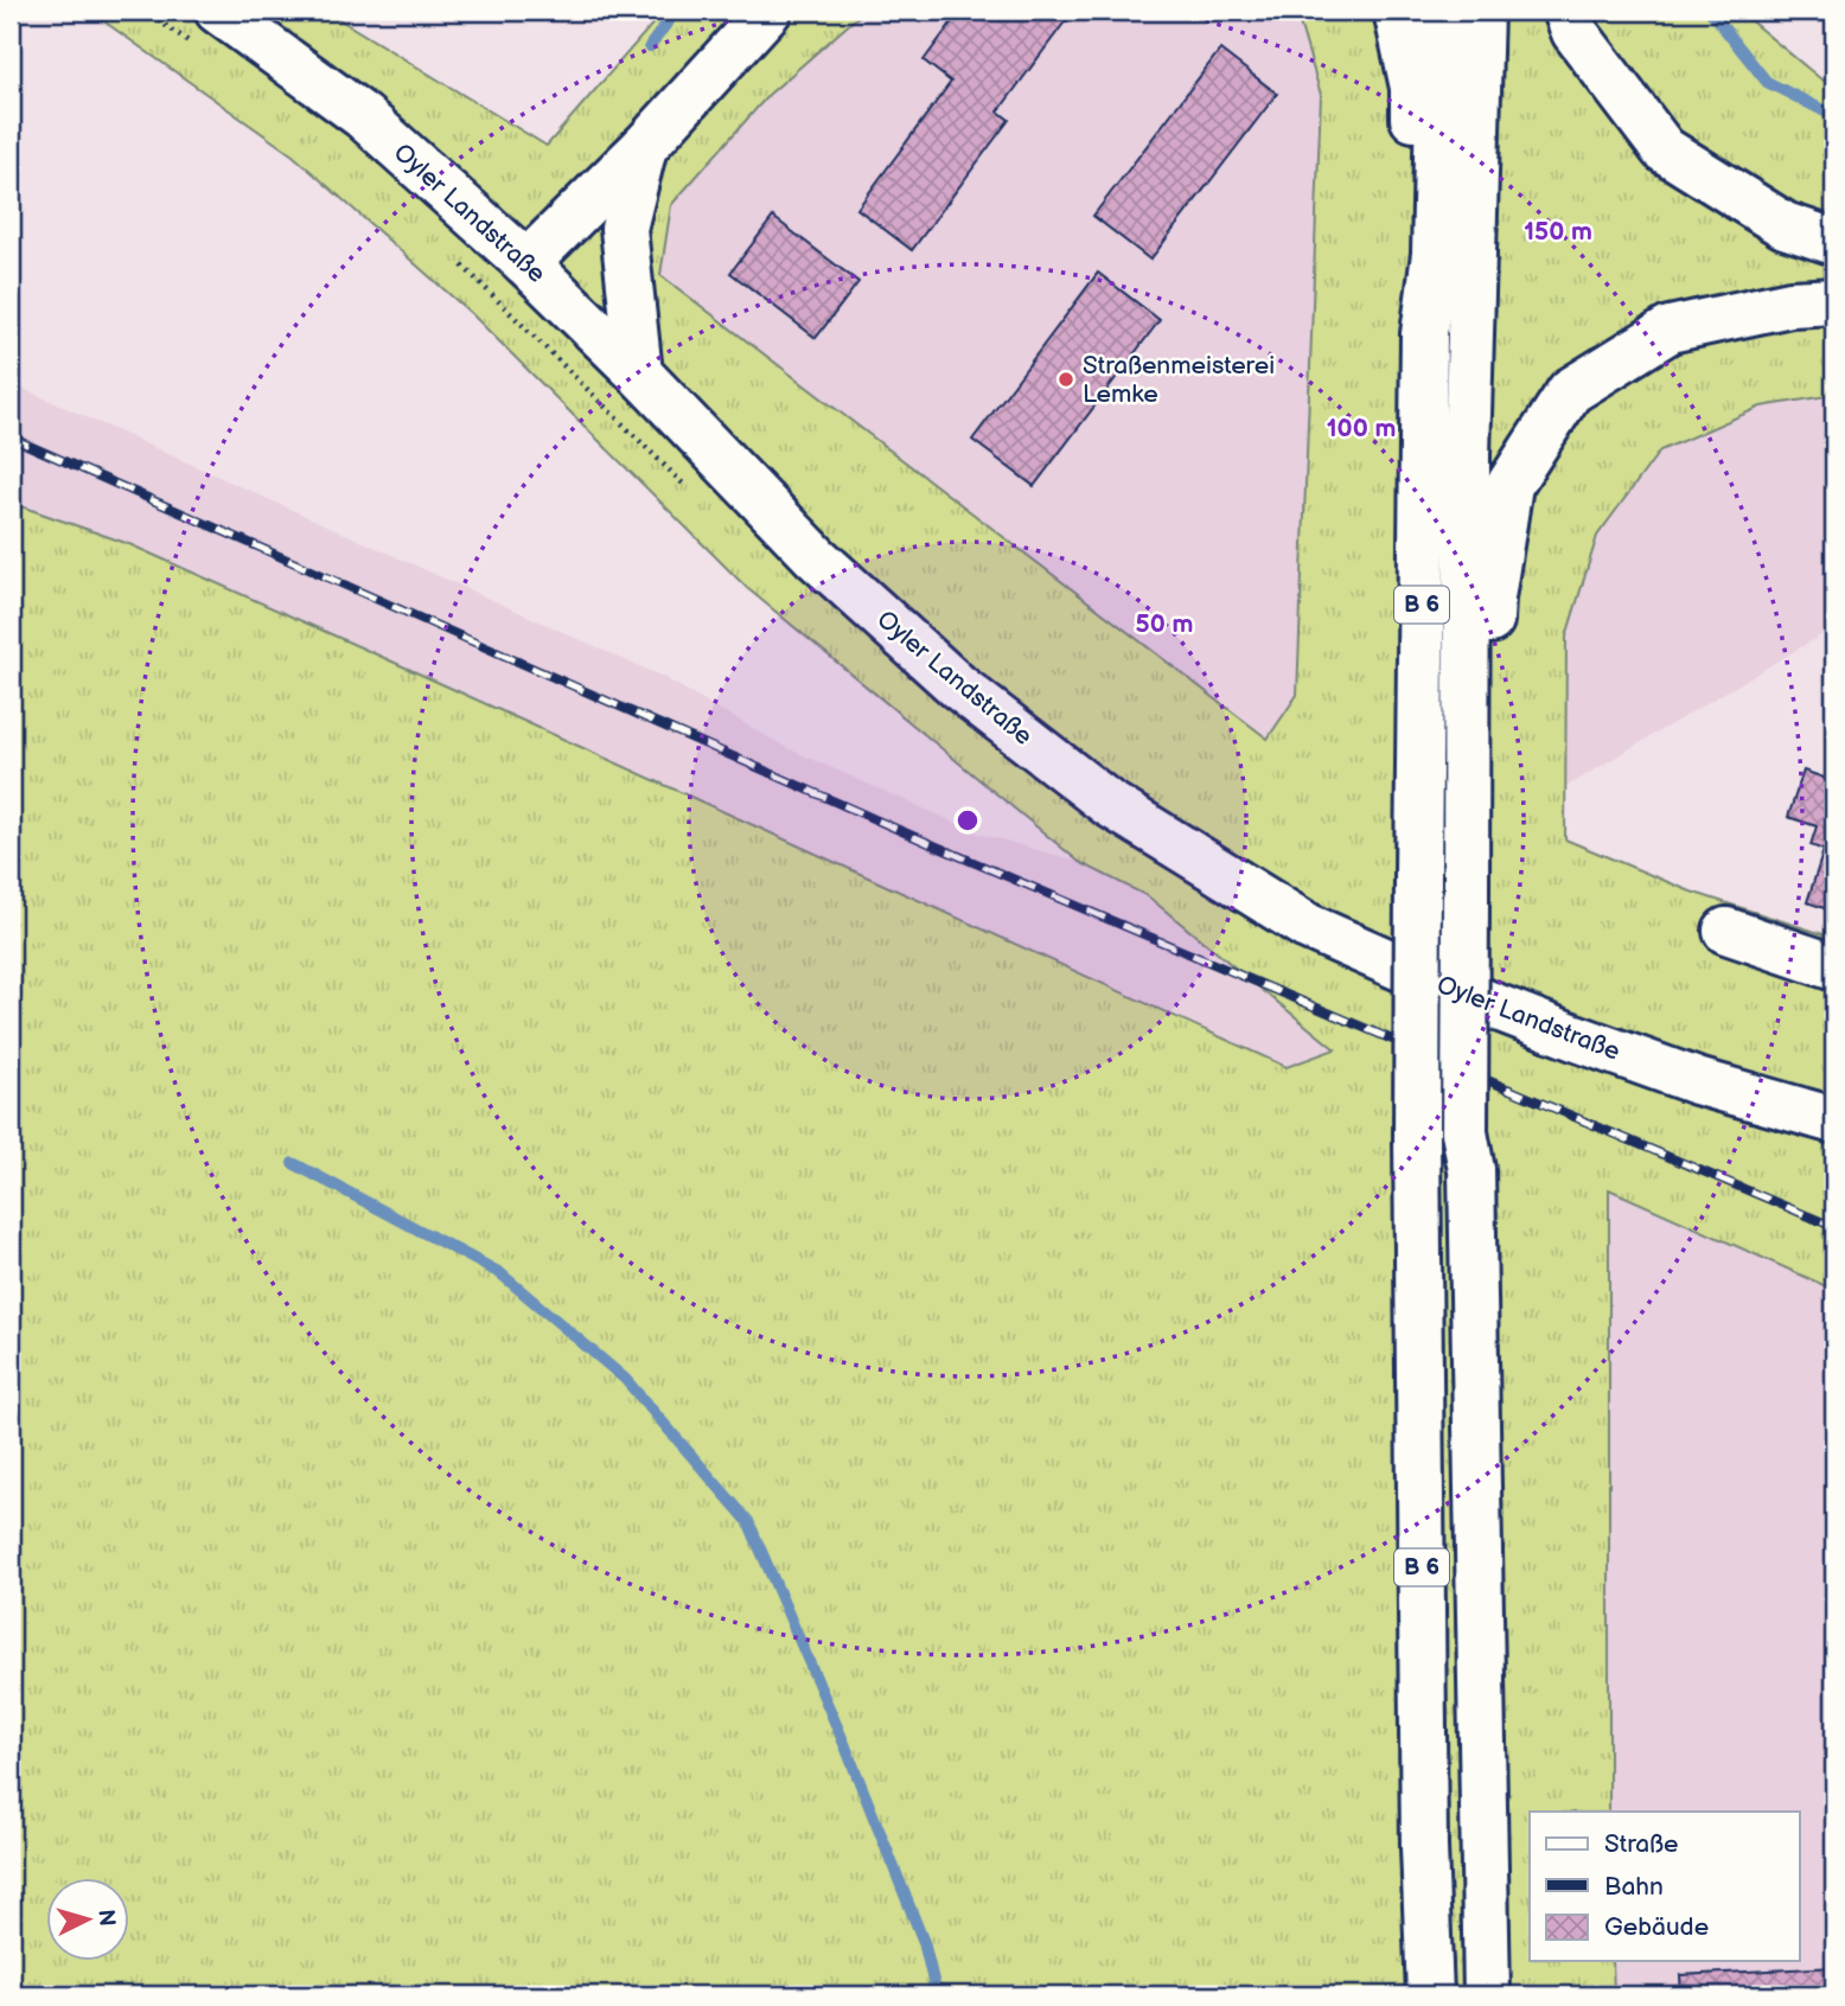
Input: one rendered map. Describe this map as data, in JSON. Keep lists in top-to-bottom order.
{
  "streets": {
    "main road": ["Oyler Landstraße", "B 6"]
  },
  "places": ["Straßenmeisterei Lemke"],
  "legend": ["Straße", "Bahn", "Gebäude"],
  "north": "right",
  "rings": ["150 m", "100 m", "50 m"]
}
